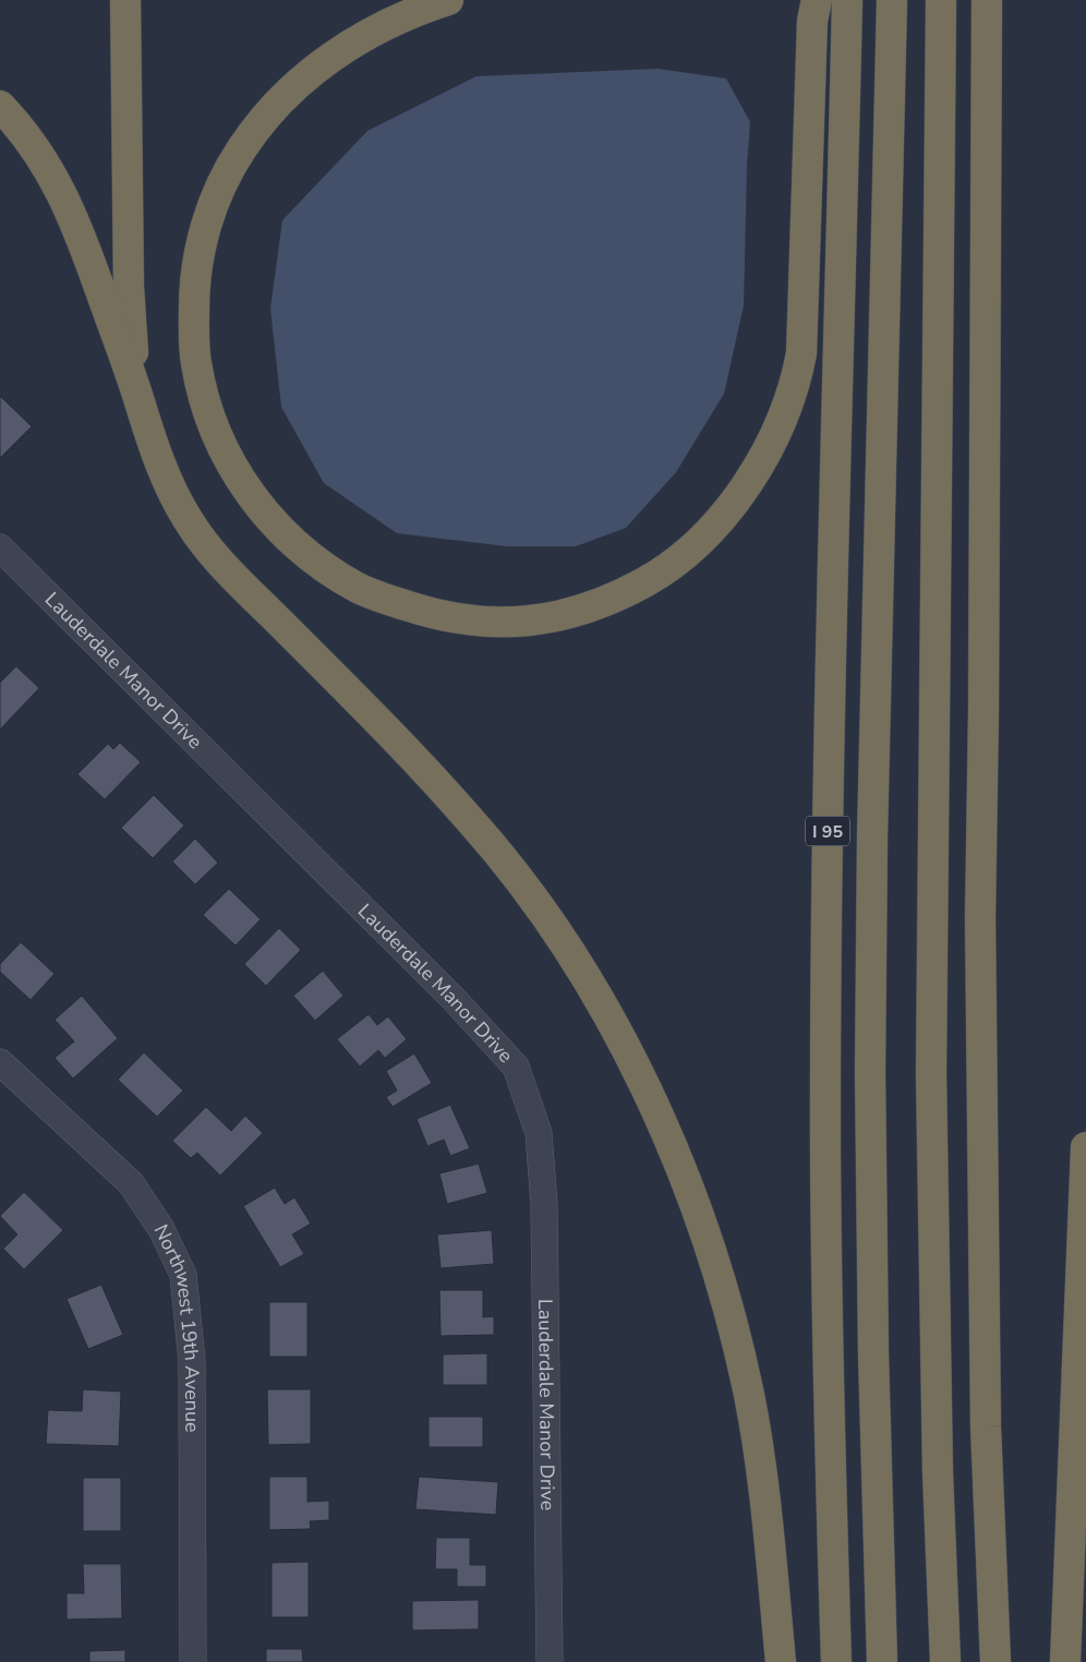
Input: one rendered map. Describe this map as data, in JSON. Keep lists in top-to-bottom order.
{
  "streets": {
    "highway": ["I 95"],
    "street": ["Lauderdale Manor Drive", "Northwest 19th Avenue"]
  }
}
